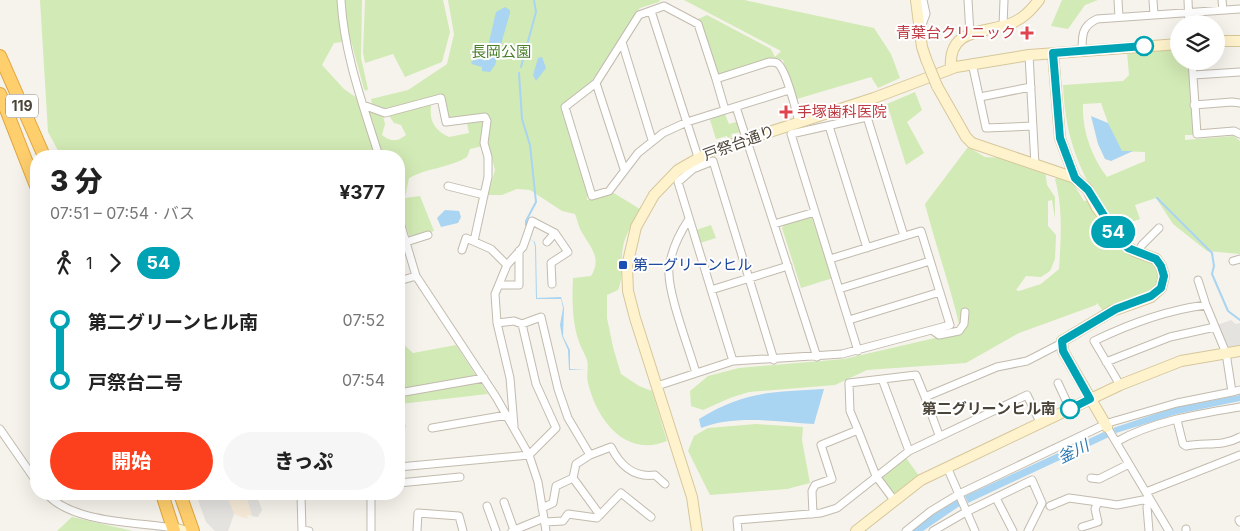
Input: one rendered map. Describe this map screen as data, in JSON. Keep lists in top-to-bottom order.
{
  "streets": {
    "highway": ["119"],
    "street": ["戸祭台通り"]
  },
  "water": ["釜川"],
  "parks": ["長岡公園"],
  "places": {
    "health": ["青葉台クリニック", "手塚歯科医院"],
    "transit": ["第一グリーンヒル"],
    "other": ["第二グリーンヒル南"]
  },
  "lines": ["bus line 54"],
  "page": {
    "on_map": "54",
    "heading": ["3 分", "07:51 – 07:54 · バス", "¥377"],
    "legs": ["1", "54"],
    "list": [
      {
        "name": "第二グリーンヒル南",
        "value": "07:52"
      },
      {
        "name": "戸祭台二号",
        "value": "07:54"
      }
    ],
    "buttons": ["開始", "きっぷ"]
  }
}
